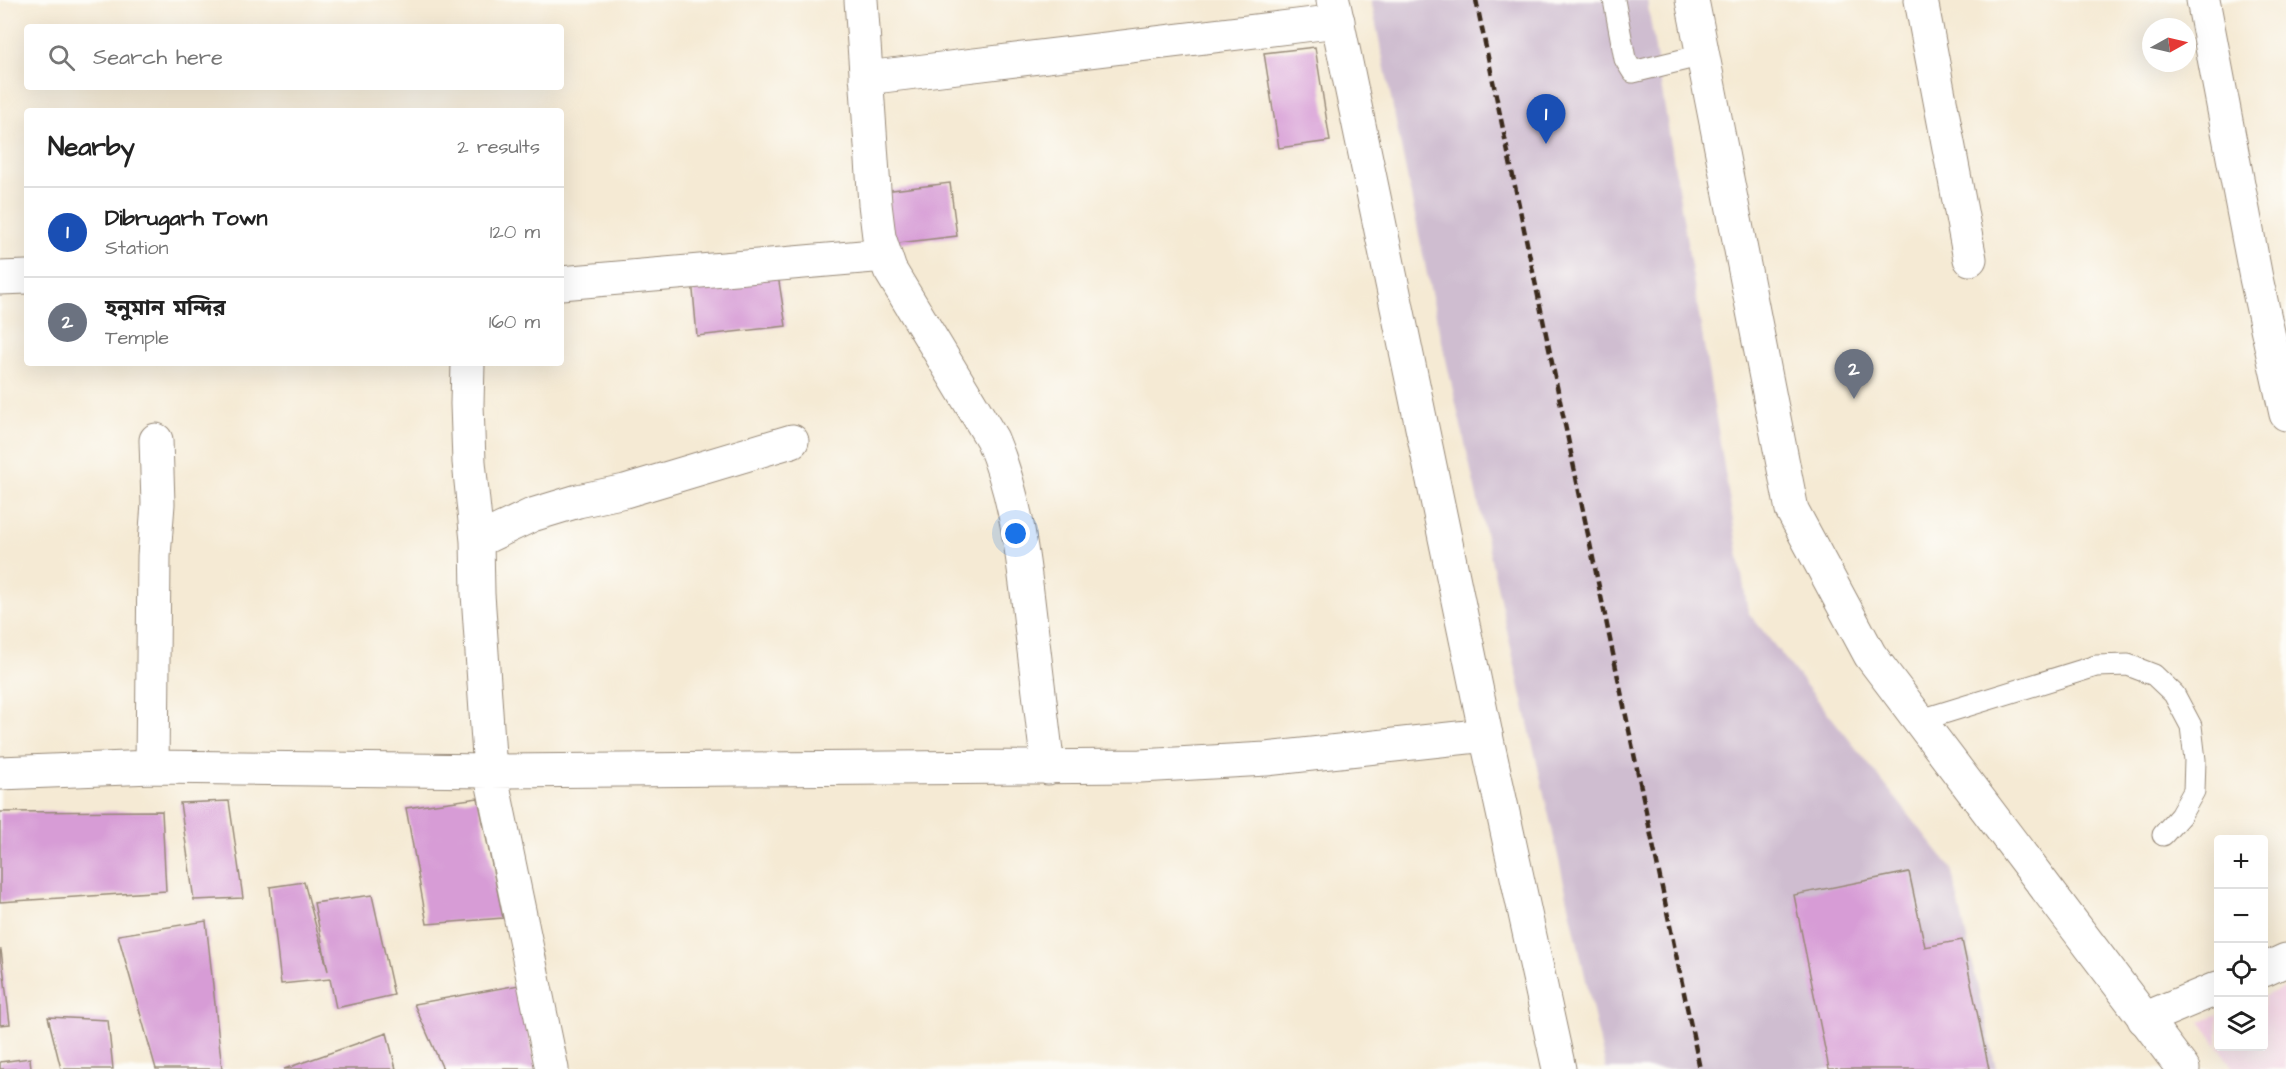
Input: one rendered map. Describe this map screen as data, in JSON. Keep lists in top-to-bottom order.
{
  "north": "right",
  "page": {
    "search": "Search here",
    "pins": ["1", "2"],
    "heading": ["Nearby", "2 results"],
    "list": [
      {
        "mark": "1",
        "name": "Dibrugarh Town",
        "note": "Station",
        "value": "120 m"
      },
      {
        "mark": "2",
        "name": "হনুমান মন্দির",
        "note": "Temple",
        "value": "160 m"
      }
    ],
    "map_buttons": ["+", "−"]
  }
}
